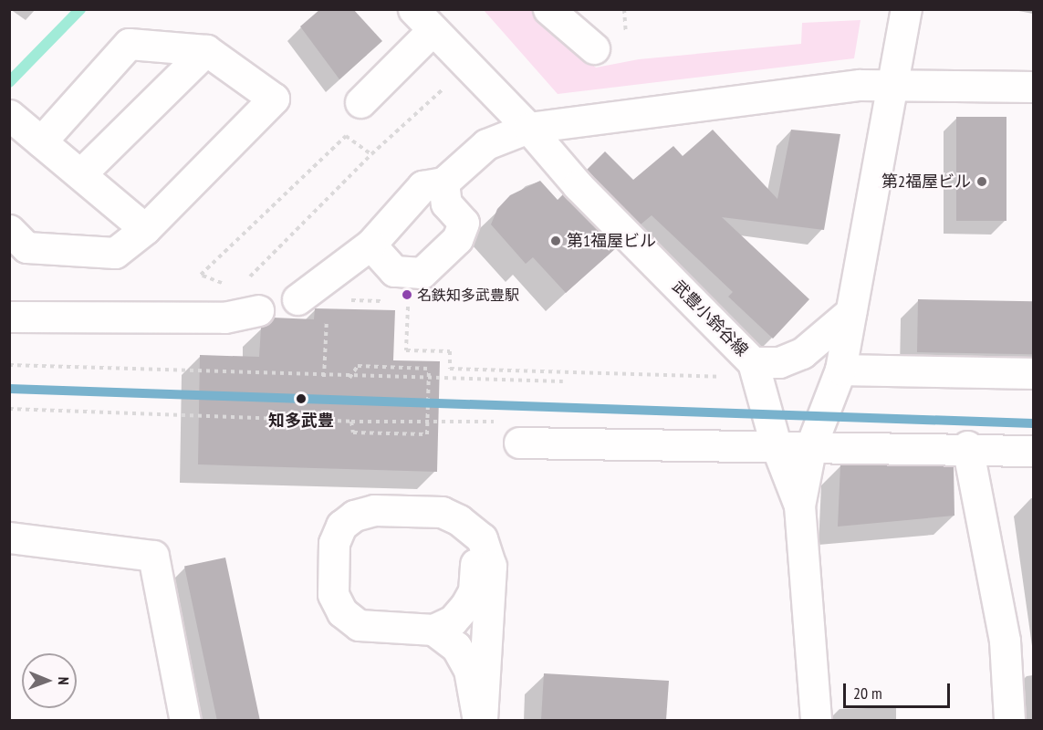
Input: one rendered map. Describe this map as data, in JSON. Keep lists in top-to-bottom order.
{
  "streets": {
    "street": ["武豊小鈴谷線"]
  },
  "places": [
    "第2福屋ビル",
    "第1福屋ビル",
    "名鉄知多武豊駅",
    "知多武豊"
  ],
  "scale_bar": "20 m",
  "north": "right"
}
